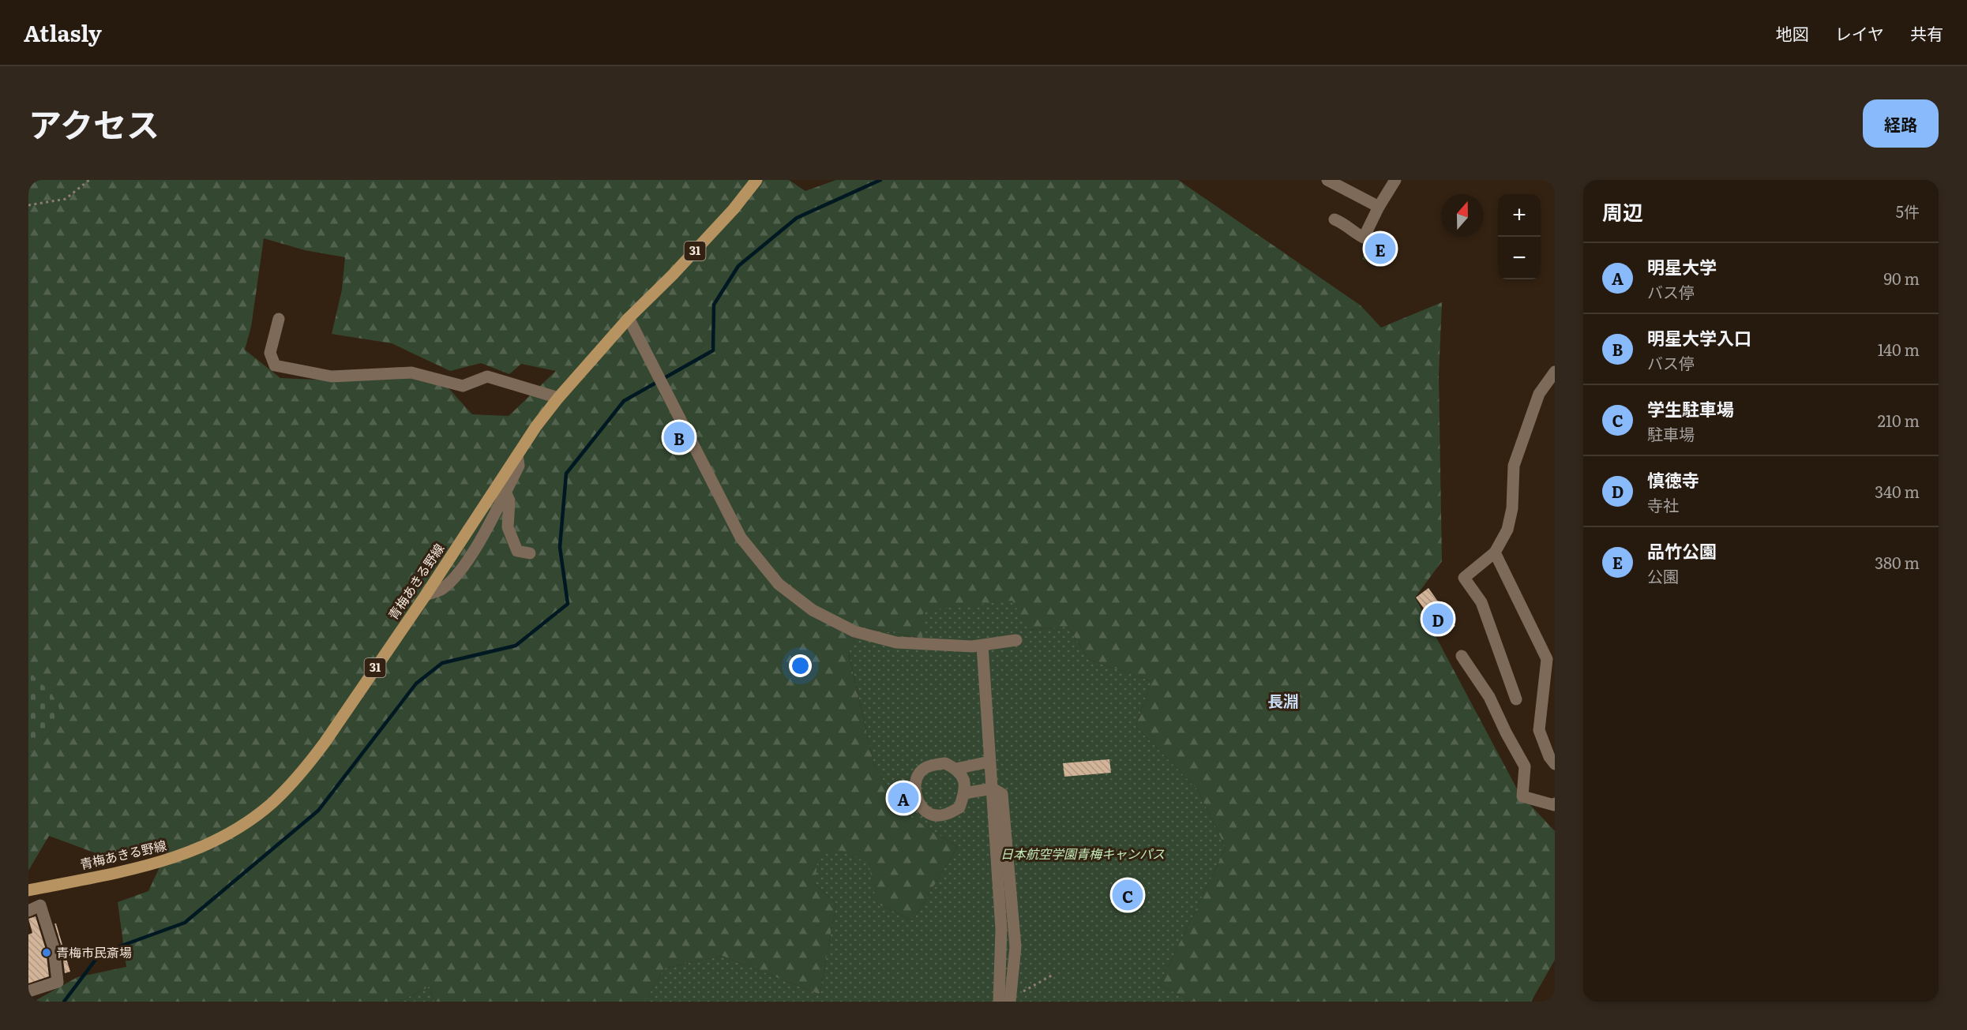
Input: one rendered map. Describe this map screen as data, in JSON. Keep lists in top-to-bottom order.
{
  "streets": {
    "main road": ["31", "青梅あきる野線"]
  },
  "districts": ["長淵"],
  "parks": ["日本航空学園青梅キャンパス"],
  "places": ["青梅市民斎場"],
  "north": "top",
  "page": {
    "header": "Atlasly",
    "nav": ["地図", "レイヤ", "共有"],
    "title": "アクセス",
    "buttons": "経路",
    "heading": ["周辺", "5件"],
    "map_buttons": ["+", "−"],
    "pins": [
      "E",
      "B",
      "D",
      "A",
      "C"
    ],
    "list": [
      {
        "mark": "A",
        "name": "明星大学",
        "note": "バス停",
        "value": "90 m"
      },
      {
        "mark": "B",
        "name": "明星大学入口",
        "note": "バス停",
        "value": "140 m"
      },
      {
        "mark": "C",
        "name": "学生駐車場",
        "note": "駐車場",
        "value": "210 m"
      },
      {
        "mark": "D",
        "name": "慎徳寺",
        "note": "寺社",
        "value": "340 m"
      },
      {
        "mark": "E",
        "name": "品竹公園",
        "note": "公園",
        "value": "380 m"
      }
    ]
  }
}
